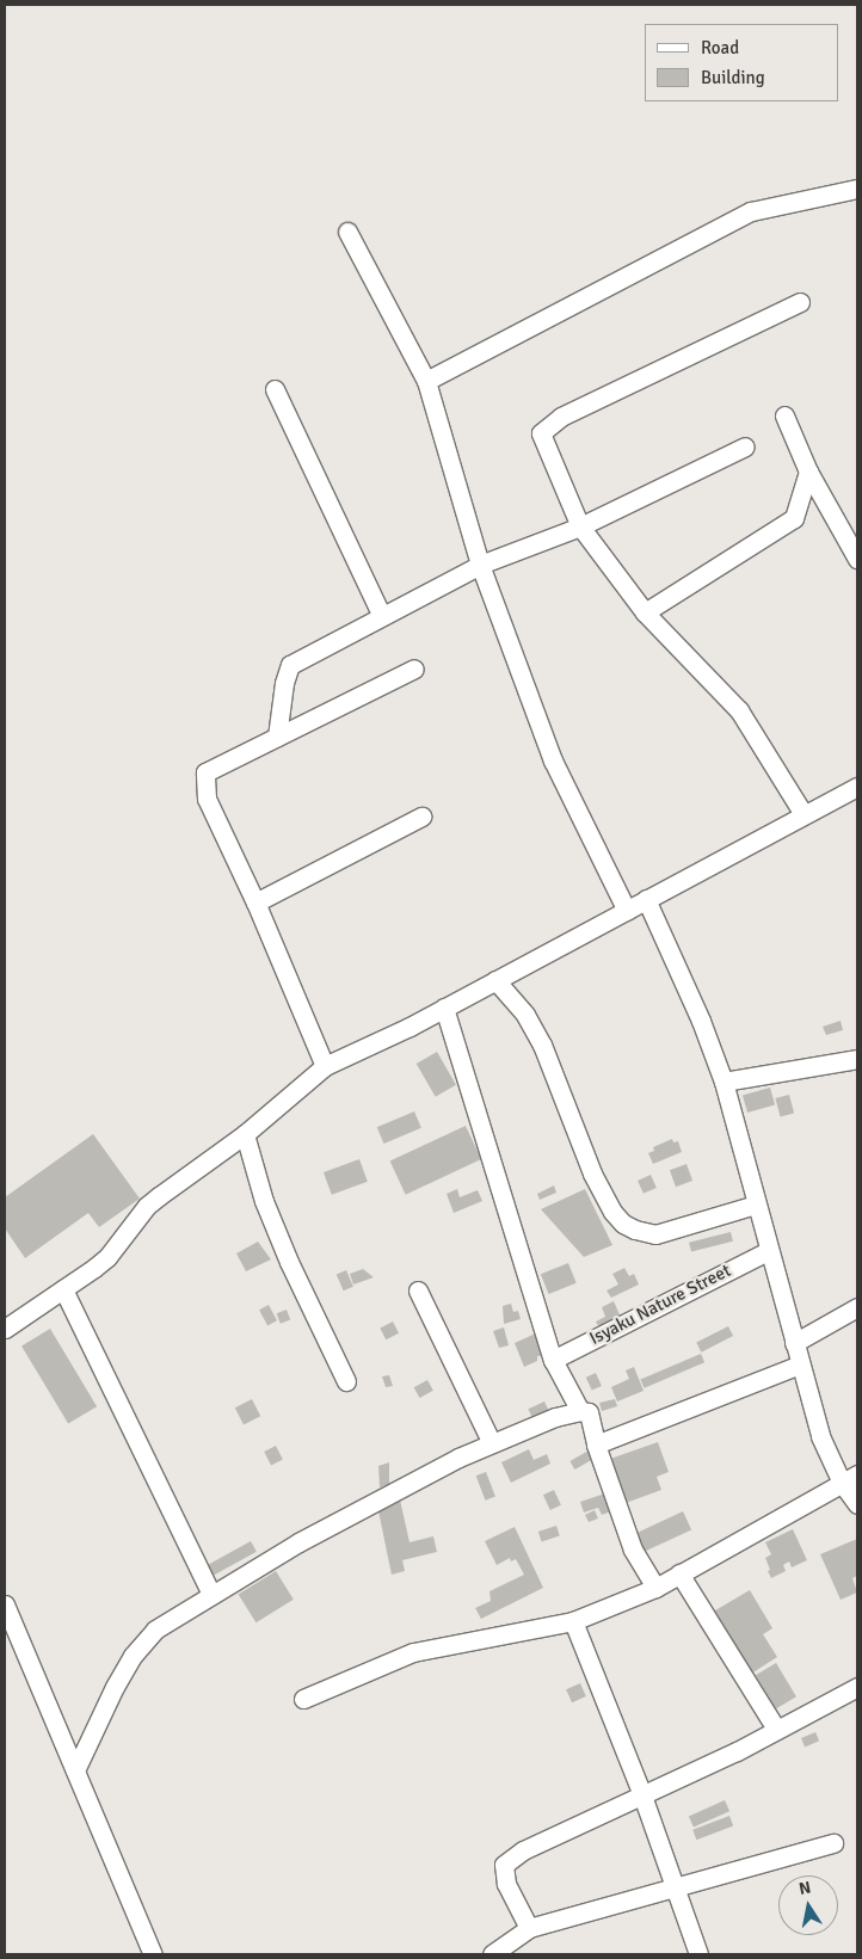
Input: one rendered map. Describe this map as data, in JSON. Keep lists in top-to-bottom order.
{
  "streets": {
    "street": ["Isyaku Nature Street"]
  },
  "legend": ["Road", "Building"],
  "north": "top"
}
